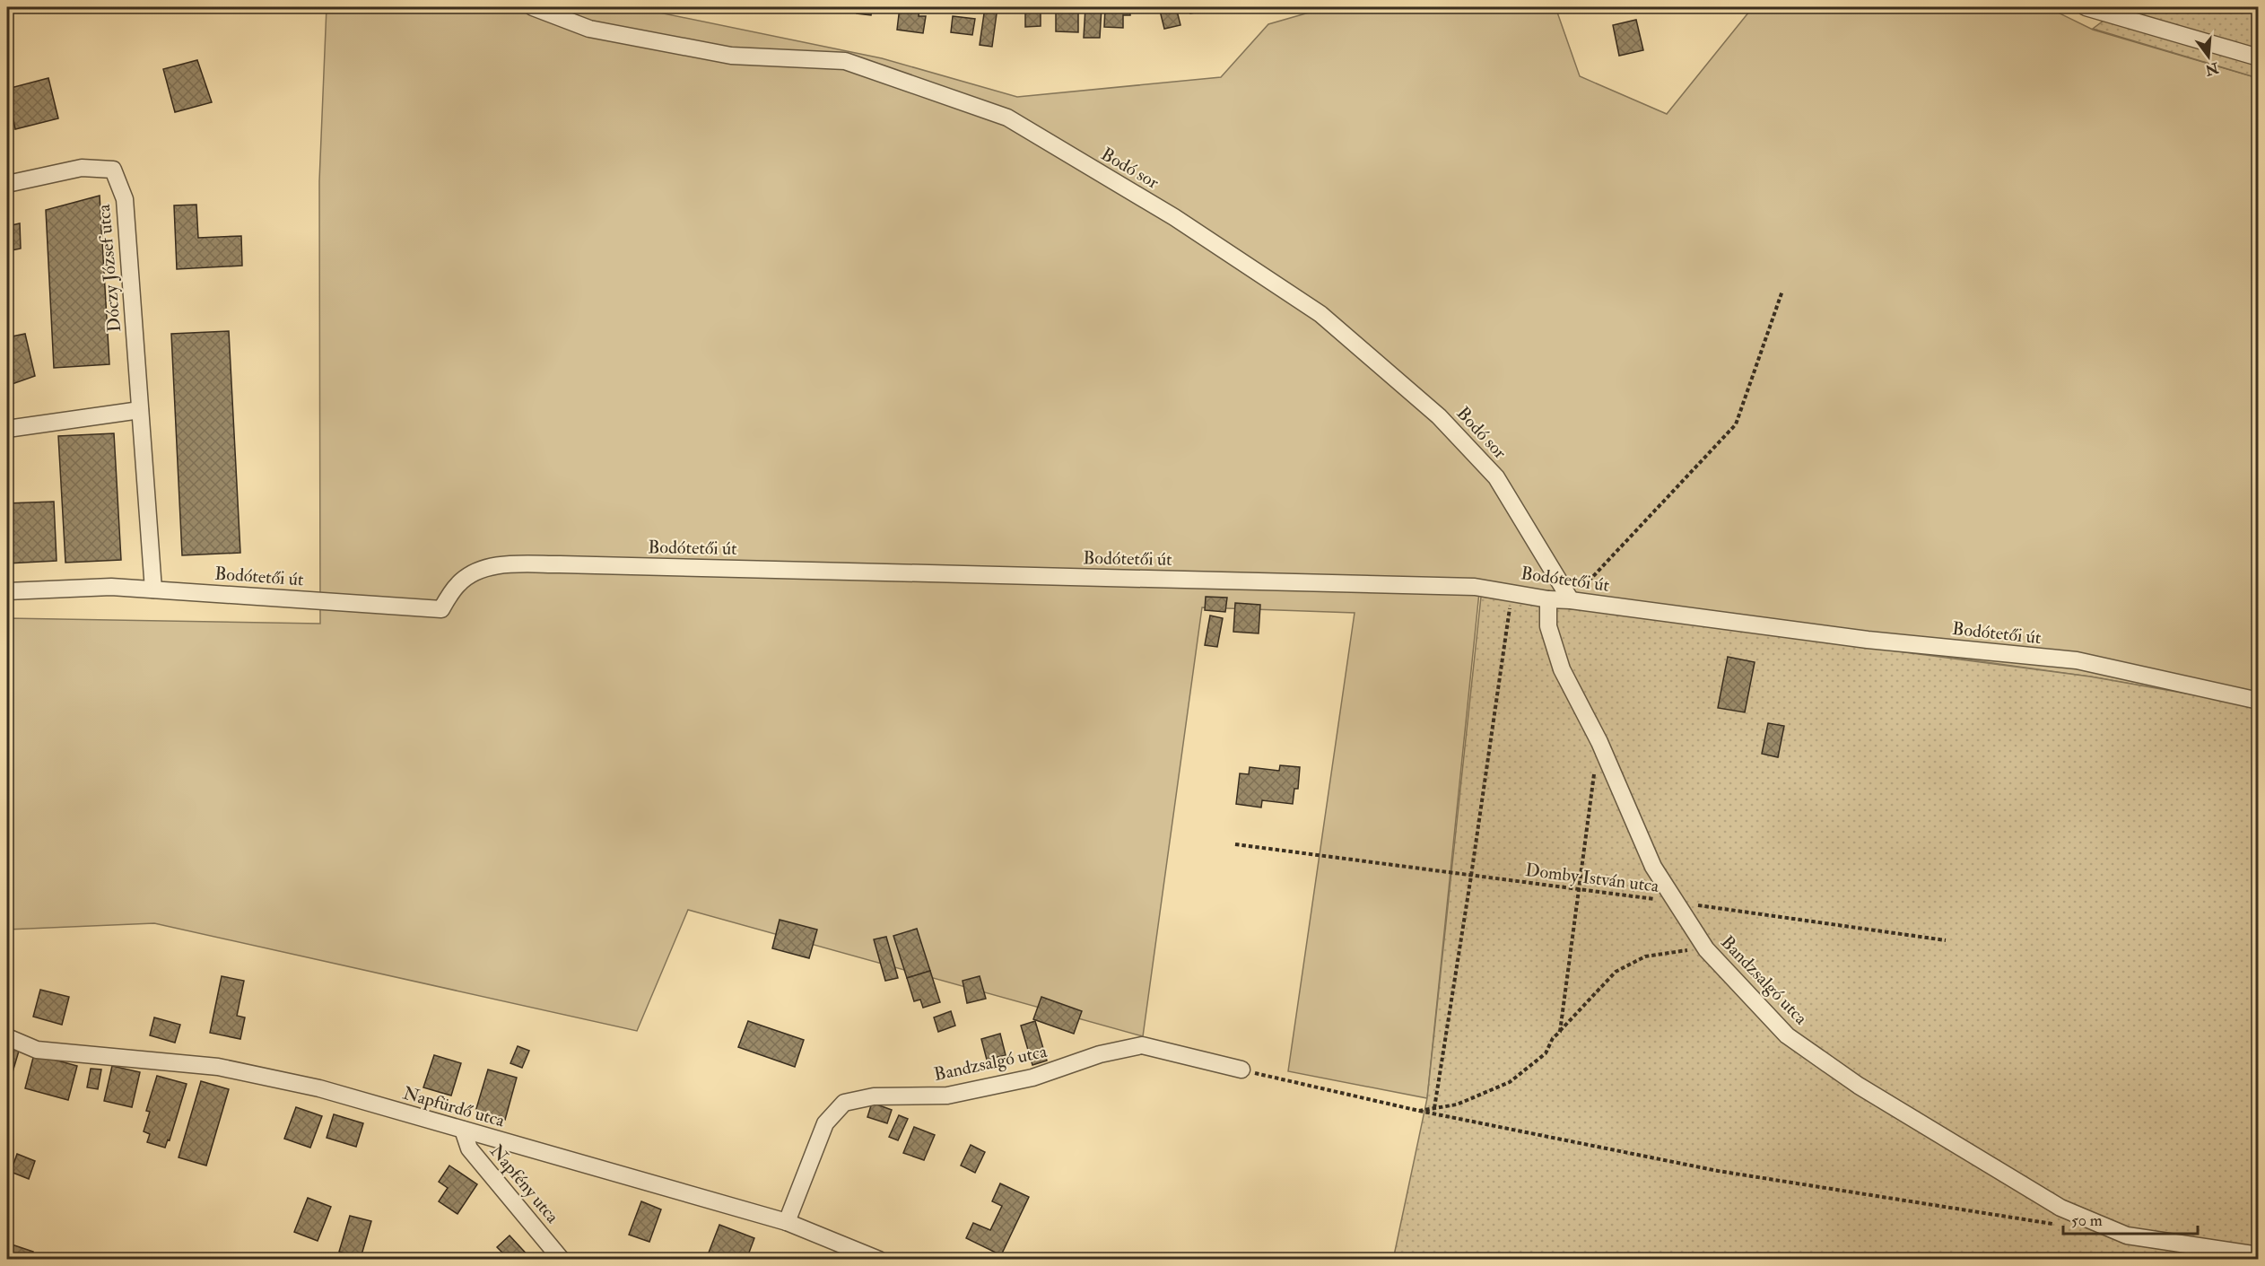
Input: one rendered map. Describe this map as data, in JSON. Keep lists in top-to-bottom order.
{
  "streets": {
    "street": [
      "Bodó sor",
      "Dóczy József utca",
      "Bodótetői út",
      "Bandzsalgó utca",
      "Napfürdő utca",
      "Napfény utca"
    ],
    "path": ["Domby István utca"]
  },
  "crossings": [
    ["Bodó sor", "Bodótetői út"],
    ["Dóczy József utca", "Bodótetői út"],
    ["Bodótetői út", "Bandzsalgó utca"],
    ["Domby István utca", "Bandzsalgó utca"],
    ["Bandzsalgó utca", "Napfürdő utca"],
    ["Napfürdő utca", "Napfény utca"]
  ],
  "scale_bar": "50 m",
  "north": "bottom"
}
